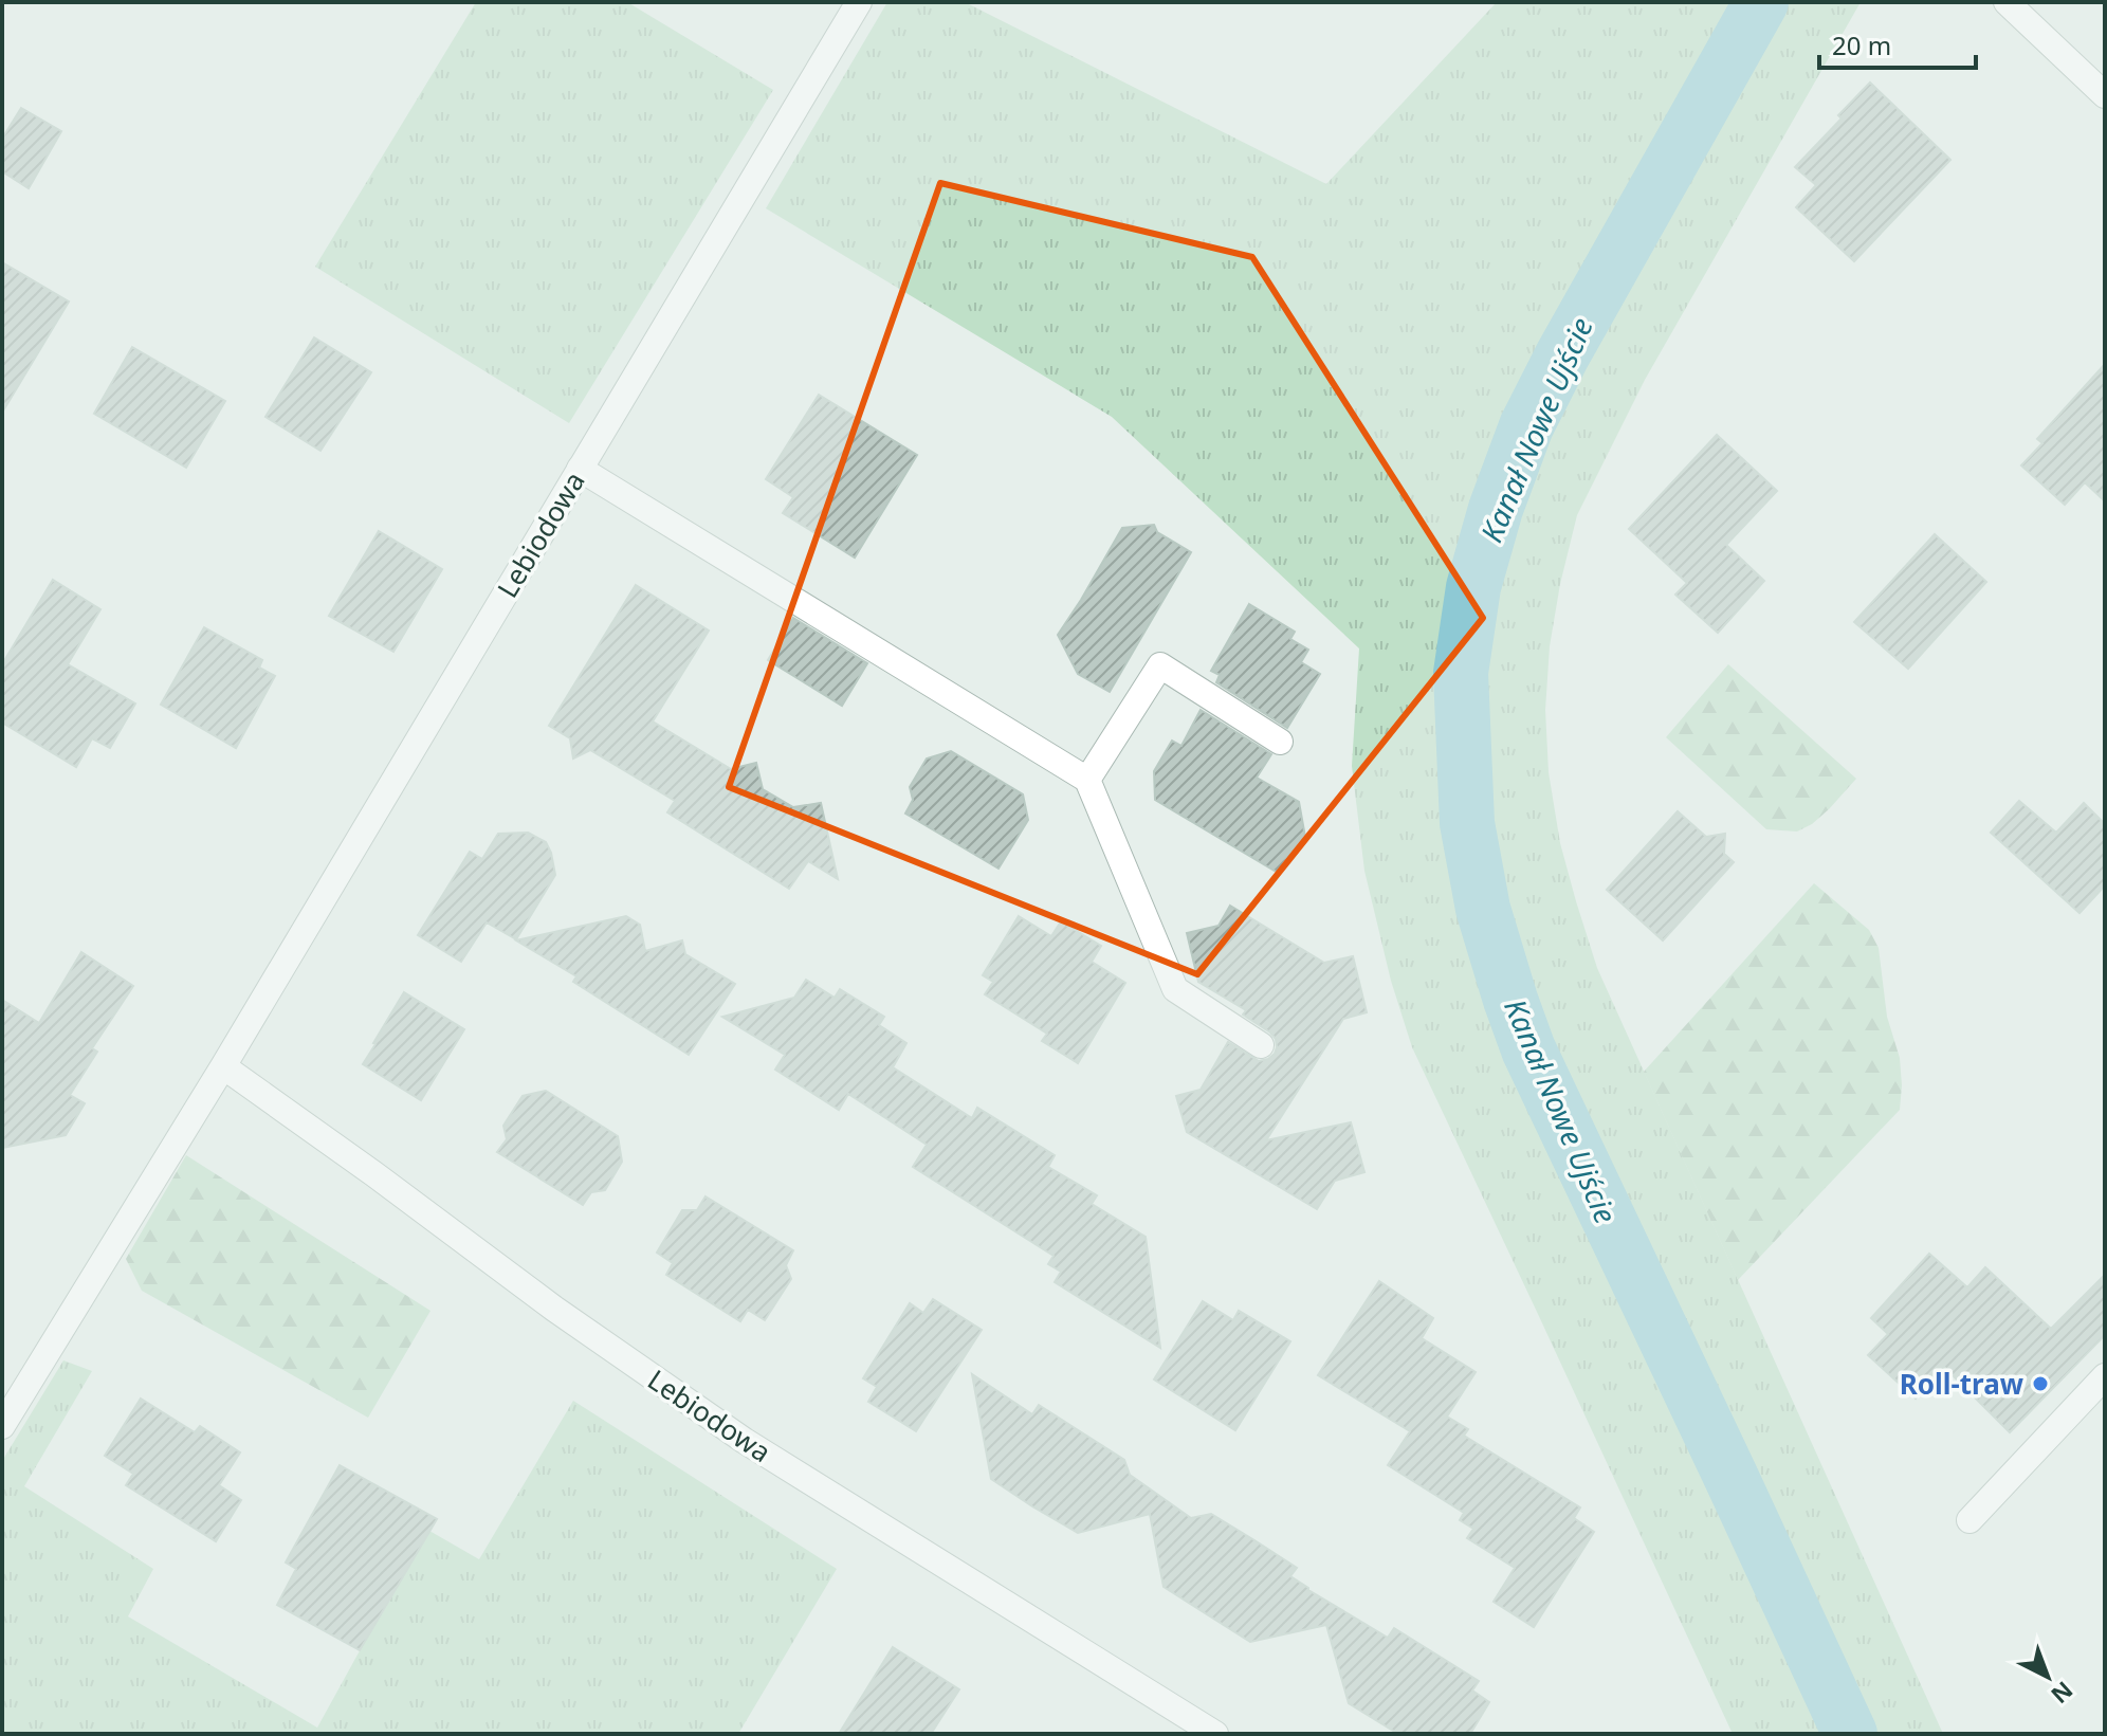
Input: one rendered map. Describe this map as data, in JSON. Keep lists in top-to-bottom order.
{
  "streets": {
    "street": ["Lebiodowa"]
  },
  "water": ["Kanał Nowe Ujście"],
  "places": ["Roll-traw"],
  "scale_bar": "20 m",
  "north": "bottom right"
}
